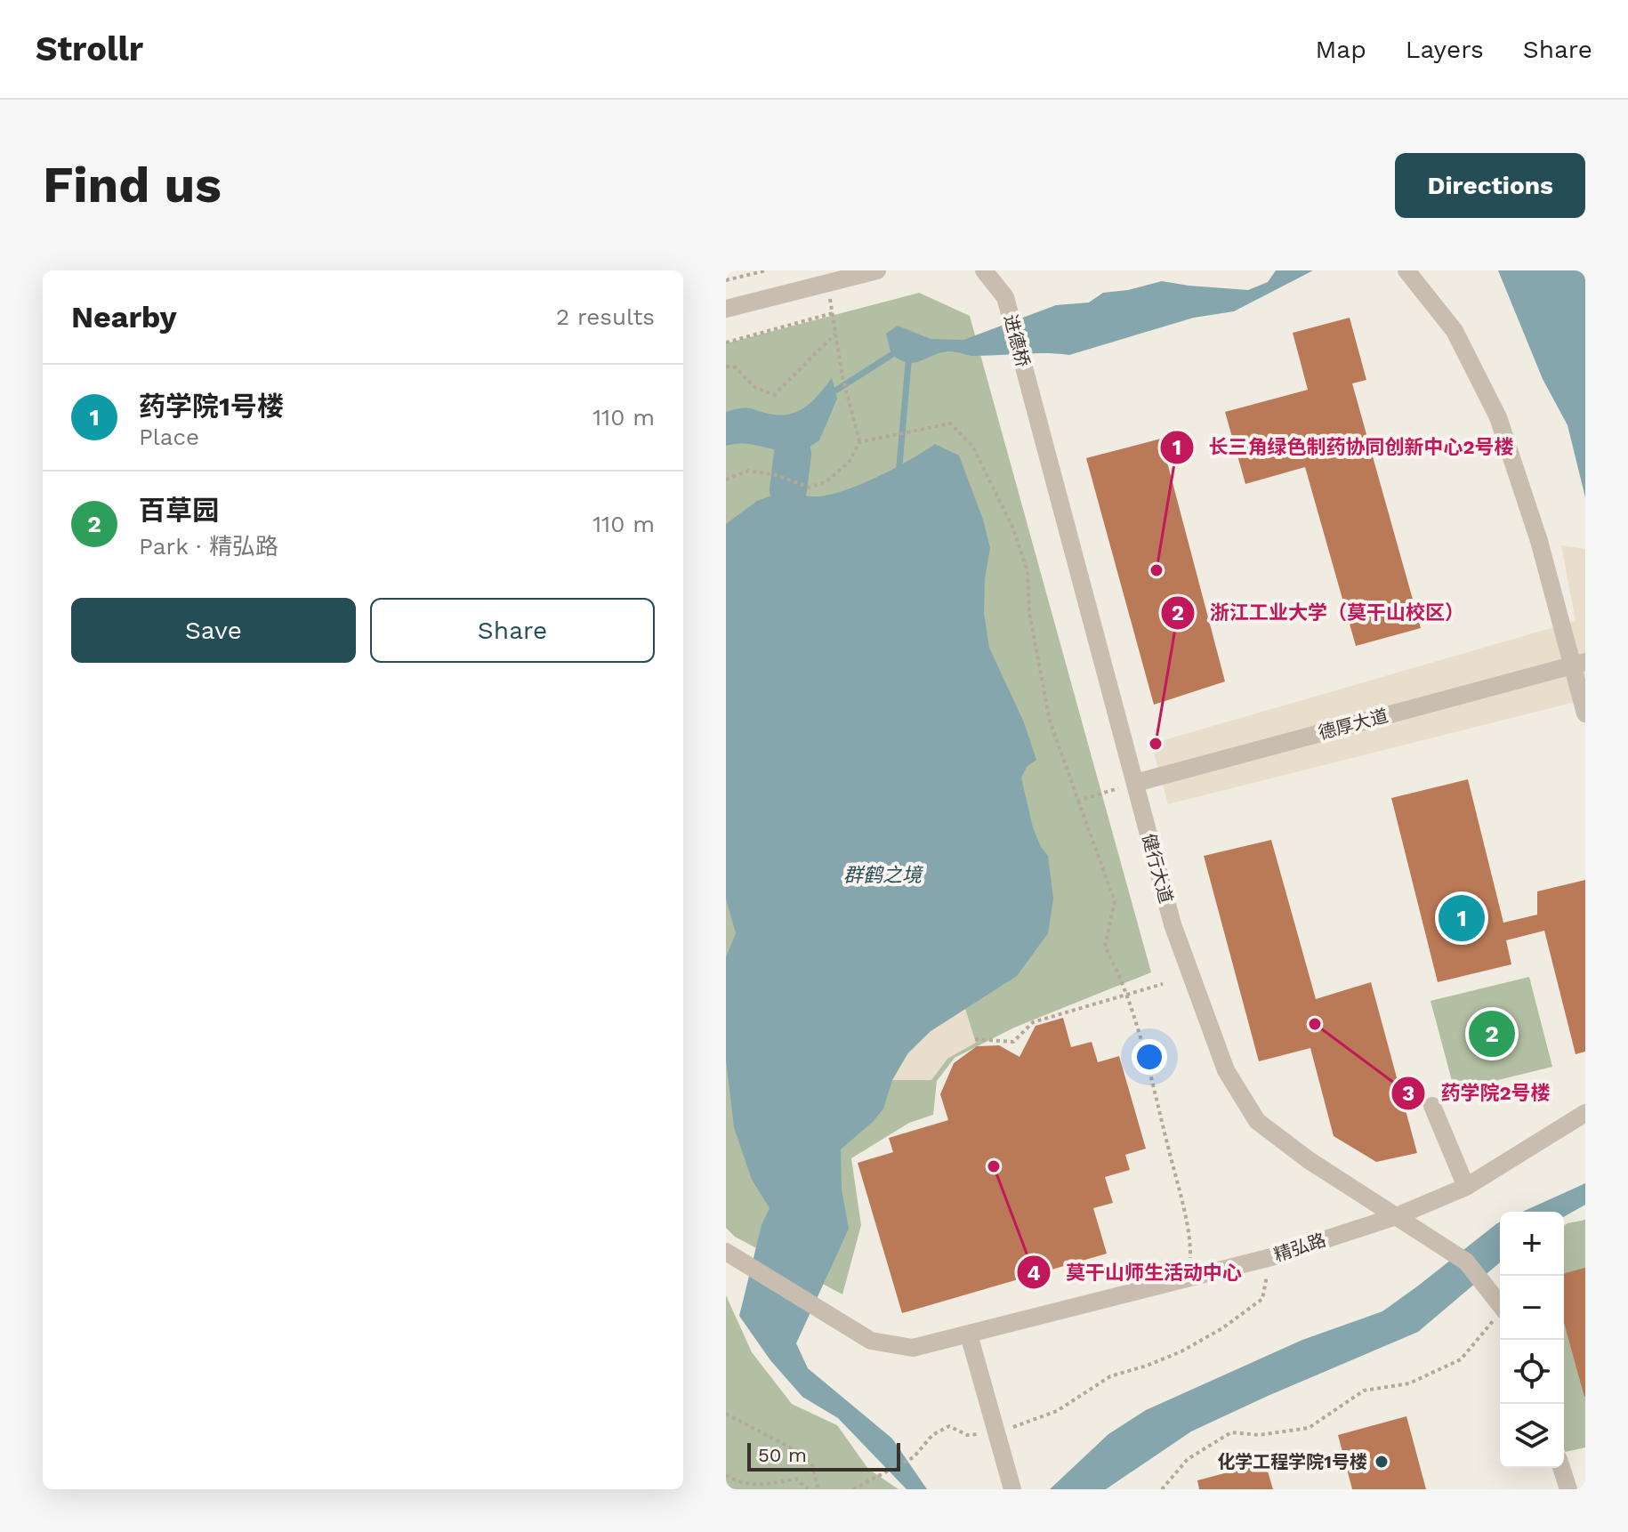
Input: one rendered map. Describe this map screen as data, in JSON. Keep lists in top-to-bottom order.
{
  "streets": {
    "street": [
      "进德桥",
      "德厚大道",
      "健行大道",
      "精弘路"
    ]
  },
  "crossings": [
    ["进德桥", "健行大道"],
    ["德厚大道", "健行大道"],
    ["健行大道", "精弘路"]
  ],
  "water": ["群鹤之境"],
  "places": [
    "长三角绿色制药协同创新中心2号楼",
    "浙江工业大学（莫干山校区）",
    "药学院2号楼",
    "莫干山师生活动中心",
    "化学工程学院1号楼"
  ],
  "scale_bar": "50 m",
  "page": {
    "header": "Strollr",
    "nav": ["Map", "Layers", "Share"],
    "buttons": [
      "Directions",
      ["Save", "Share"]
    ],
    "title": "Find us",
    "heading": ["Nearby", "2 results"],
    "list": [
      {
        "mark": "1",
        "name": "药学院1号楼",
        "note": "Place",
        "value": "110 m"
      },
      {
        "mark": "2",
        "name": "百草园",
        "note": "Park · 精弘路",
        "value": "110 m"
      }
    ],
    "pins": ["1", "2"],
    "map_buttons": ["+", "−"],
    "scale": "50 m"
  }
}
